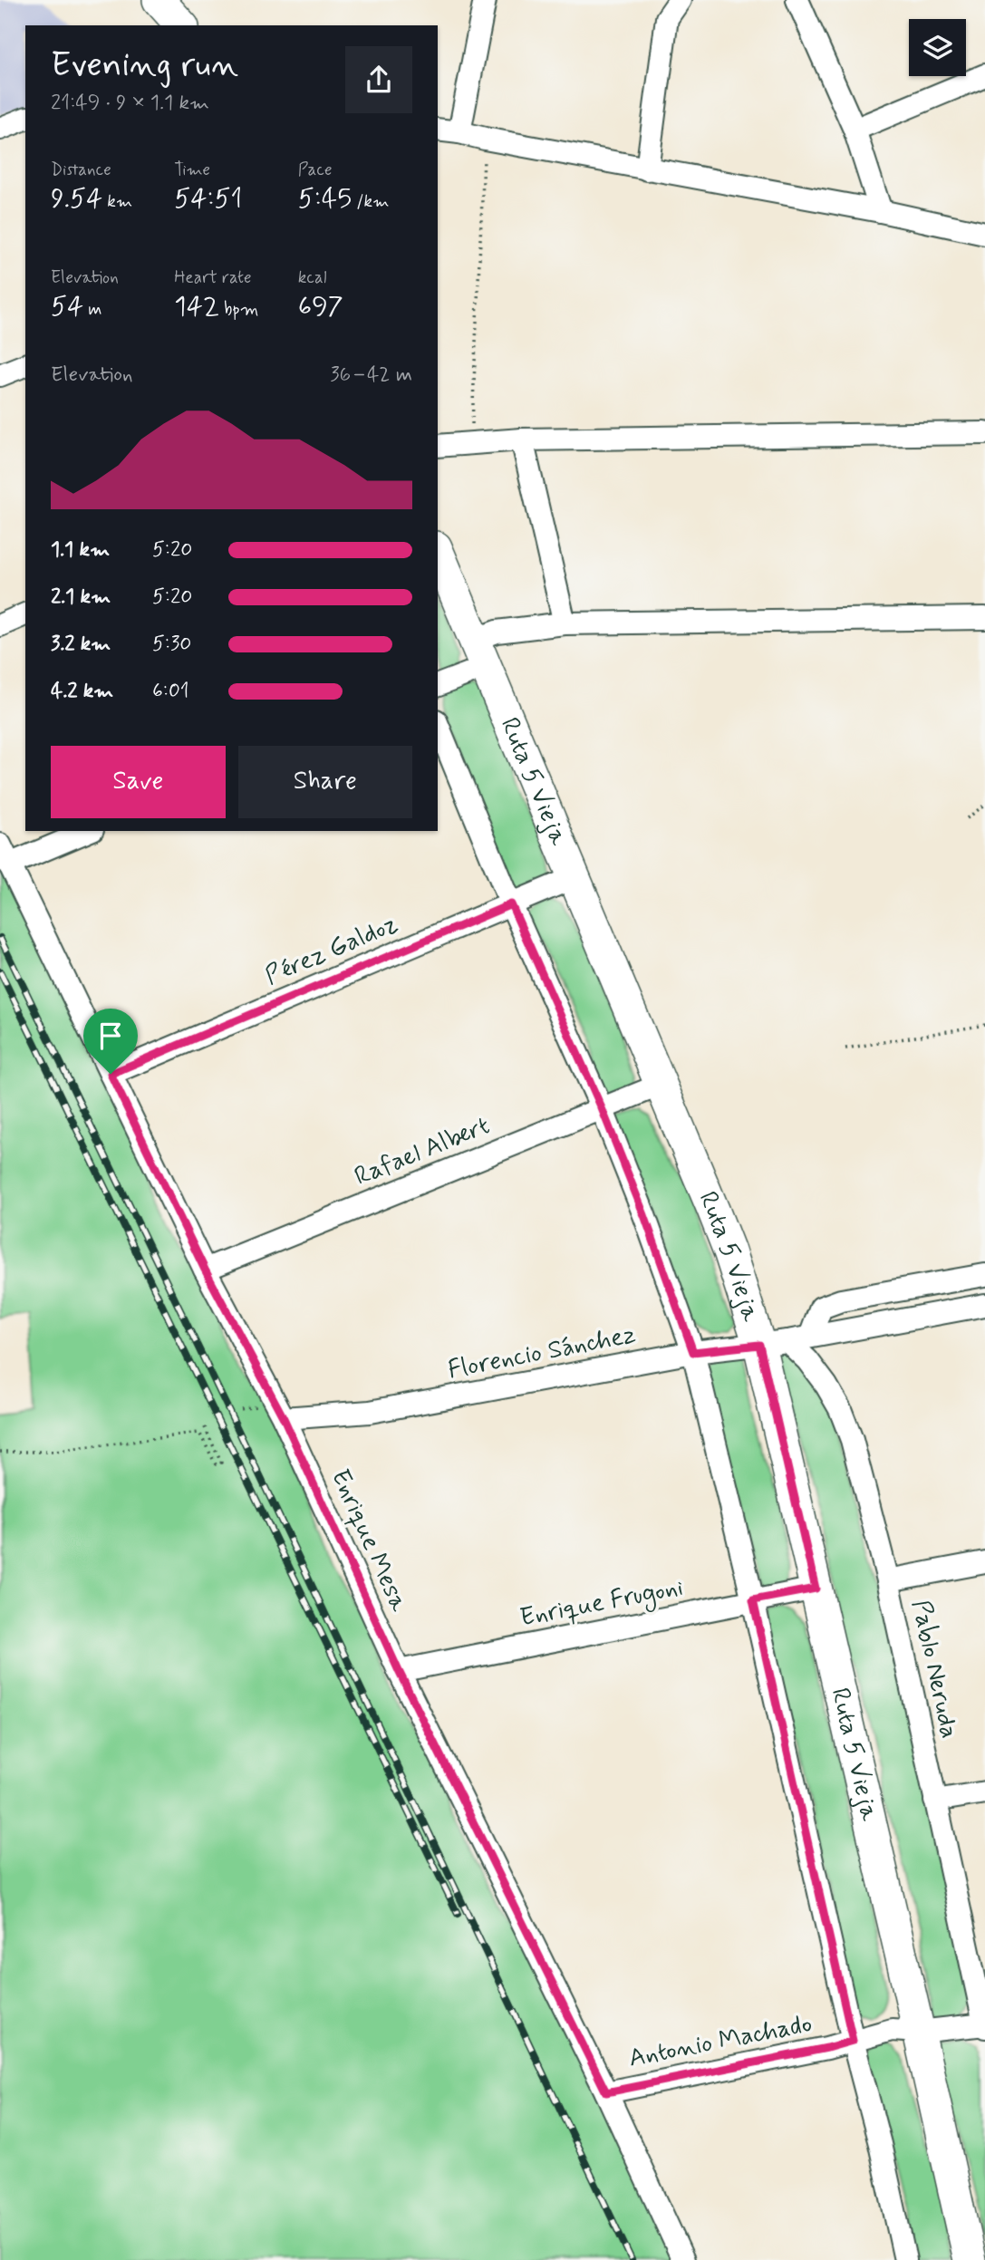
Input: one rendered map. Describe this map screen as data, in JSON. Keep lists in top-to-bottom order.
{
  "streets": {
    "street": [
      "Ruta 5 Vieja",
      "Pérez Galdoz",
      "Rafael Albert",
      "Florencio Sánchez",
      "Enrique Mesa",
      "Enrique Frugoni",
      "Pablo Neruda",
      "Antonio Machado"
    ]
  },
  "crossings": [
    ["Ruta 5 Vieja", "Pérez Galdoz"],
    ["Ruta 5 Vieja", "Rafael Albert"],
    ["Ruta 5 Vieja", "Florencio Sánchez"],
    ["Ruta 5 Vieja", "Enrique Frugoni"],
    ["Ruta 5 Vieja", "Pablo Neruda"],
    ["Ruta 5 Vieja", "Antonio Machado"],
    ["Pérez Galdoz", "Enrique Mesa"],
    ["Rafael Albert", "Enrique Mesa"],
    ["Florencio Sánchez", "Enrique Mesa"],
    ["Florencio Sánchez", "Pablo Neruda"],
    ["Enrique Mesa", "Enrique Frugoni"],
    ["Enrique Mesa", "Antonio Machado"],
    ["Pablo Neruda", "Antonio Machado"]
  ],
  "page": {
    "heading": ["Evening run", "21:49 · 9 × 1.1 km"],
    "stats": [
      ["Distance", "9.54 km"],
      ["Time", "54:51"],
      ["Pace", "5:45 /km"],
      ["Elevation", "54 m"],
      ["Heart rate", "142 bpm"],
      ["kcal", "697"]
    ],
    "chart": ["Elevation", "36–42 m"],
    "list": [
      {
        "name": "1.1 km",
        "note": "5:20"
      },
      {
        "name": "2.1 km",
        "note": "5:20"
      },
      {
        "name": "3.2 km",
        "note": "5:30"
      },
      {
        "name": "4.2 km",
        "note": "6:01"
      }
    ],
    "buttons": ["Save", "Share"]
  }
}
